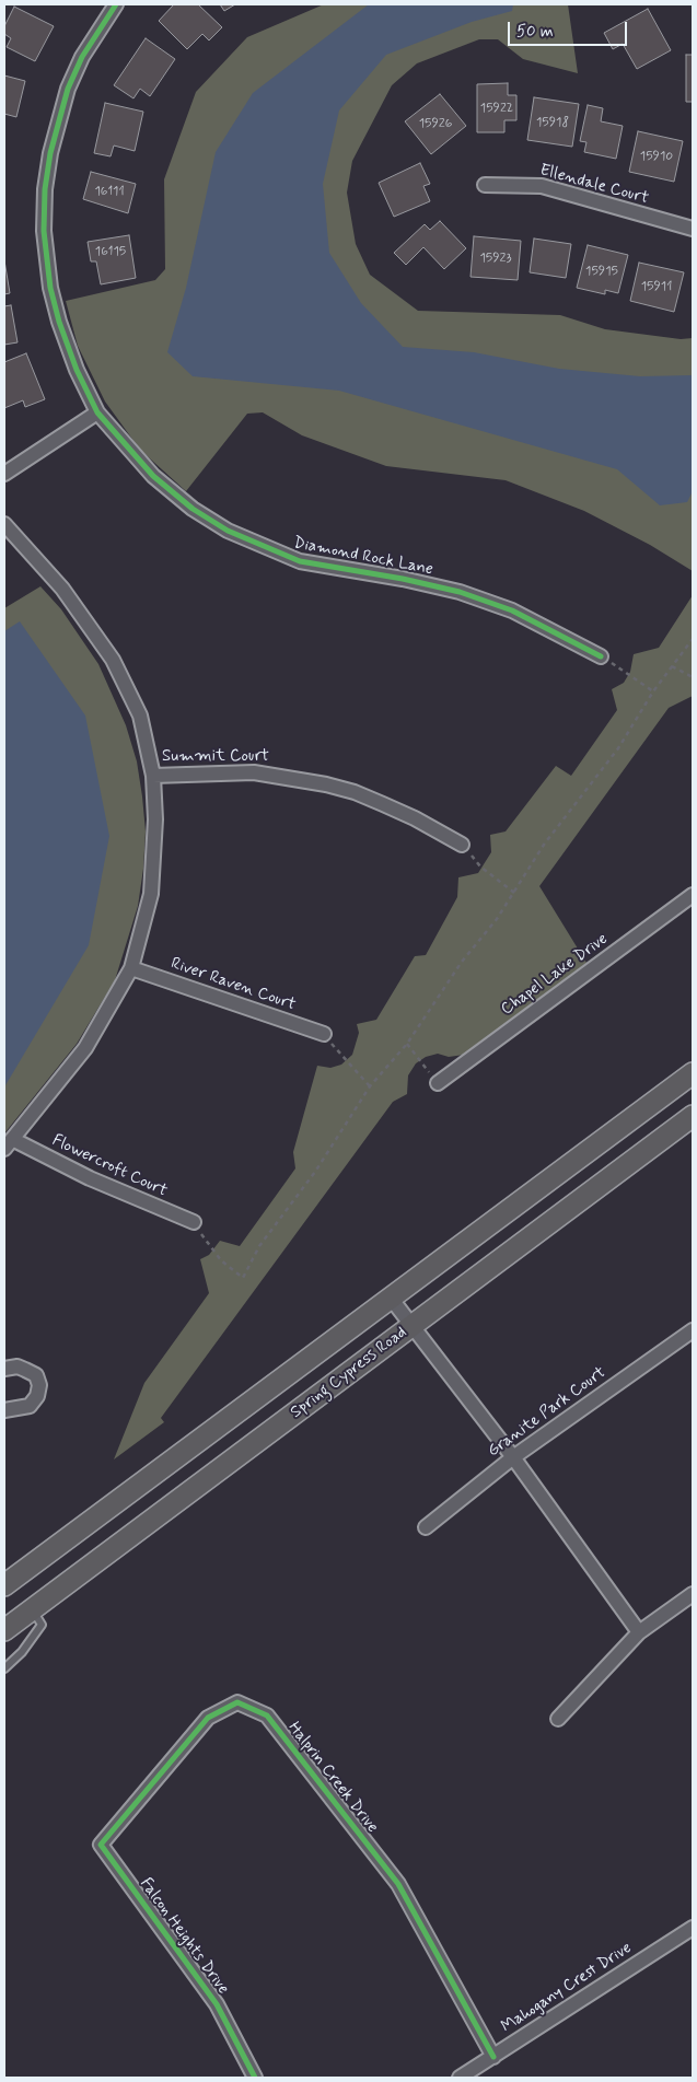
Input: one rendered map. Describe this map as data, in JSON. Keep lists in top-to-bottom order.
{
  "streets": {
    "main road": ["Spring Cypress Road"],
    "street": [
      "Ellendale Court",
      "Diamond Rock Lane",
      "Summit Court",
      "Chapel Lake Drive",
      "River Raven Court",
      "Flowercroft Court",
      "Granite Park Court",
      "Halprin Creek Drive",
      "Falcon Heights Drive",
      "Mahogany Crest Drive"
    ]
  },
  "crossings": [
    ["Halprin Creek Drive", "Falcon Heights Drive"],
    ["Halprin Creek Drive", "Mahogany Crest Drive"]
  ],
  "house_numbers": [
    "15922",
    "15918",
    "15926",
    "15910",
    "16111",
    "16115",
    "15923",
    "15915",
    "15911"
  ],
  "scale_bar": "50 m"
}
